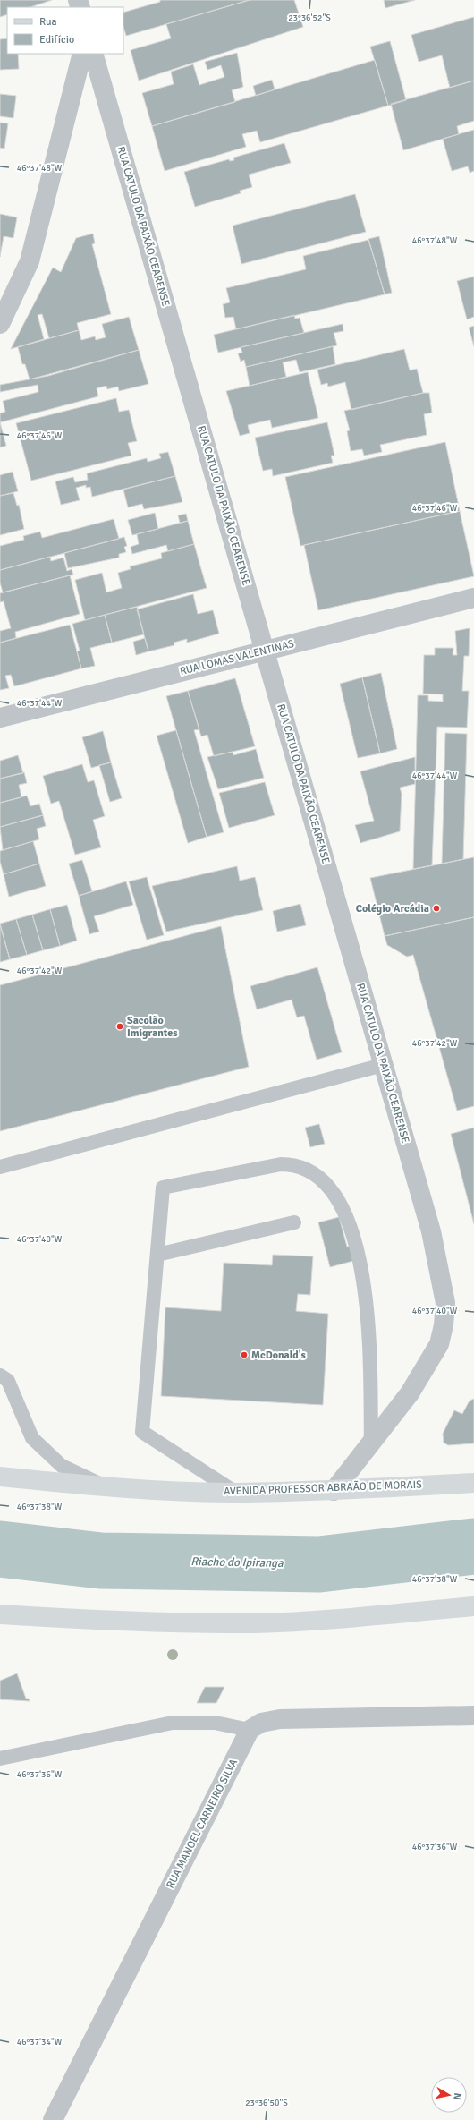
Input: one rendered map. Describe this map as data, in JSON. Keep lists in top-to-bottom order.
{
  "streets": {
    "main road": ["AVENIDA PROFESSOR ABRAÃO DE MORAIS"],
    "street": ["RUA CATULO DA PAIXÃO CEARENSE", "RUA LOMAS VALENTINAS", "RUA MANOEL CARNEIRO SILVA"]
  },
  "crossings": [
    ["RUA CATULO DA PAIXÃO CEARENSE", "RUA LOMAS VALENTINAS"],
    ["RUA CATULO DA PAIXÃO CEARENSE", "AVENIDA PROFESSOR ABRAÃO DE MORAIS"]
  ],
  "water": ["Riacho do Ipiranga"],
  "places": ["Colégio Arcádia", "Sacolão Imigrantes", "McDonald's"],
  "legend": ["Rua", "Edifício"],
  "north": "right",
  "coordinates": [
    "23°36'52\"S",
    "46°37'48\"W",
    "46°37'46\"W",
    "46°37'44\"W",
    "46°37'42\"W",
    "46°37'40\"W",
    "46°37'38\"W",
    "46°37'36\"W",
    "46°37'34\"W",
    "23°36'50\"S"
  ]
}
